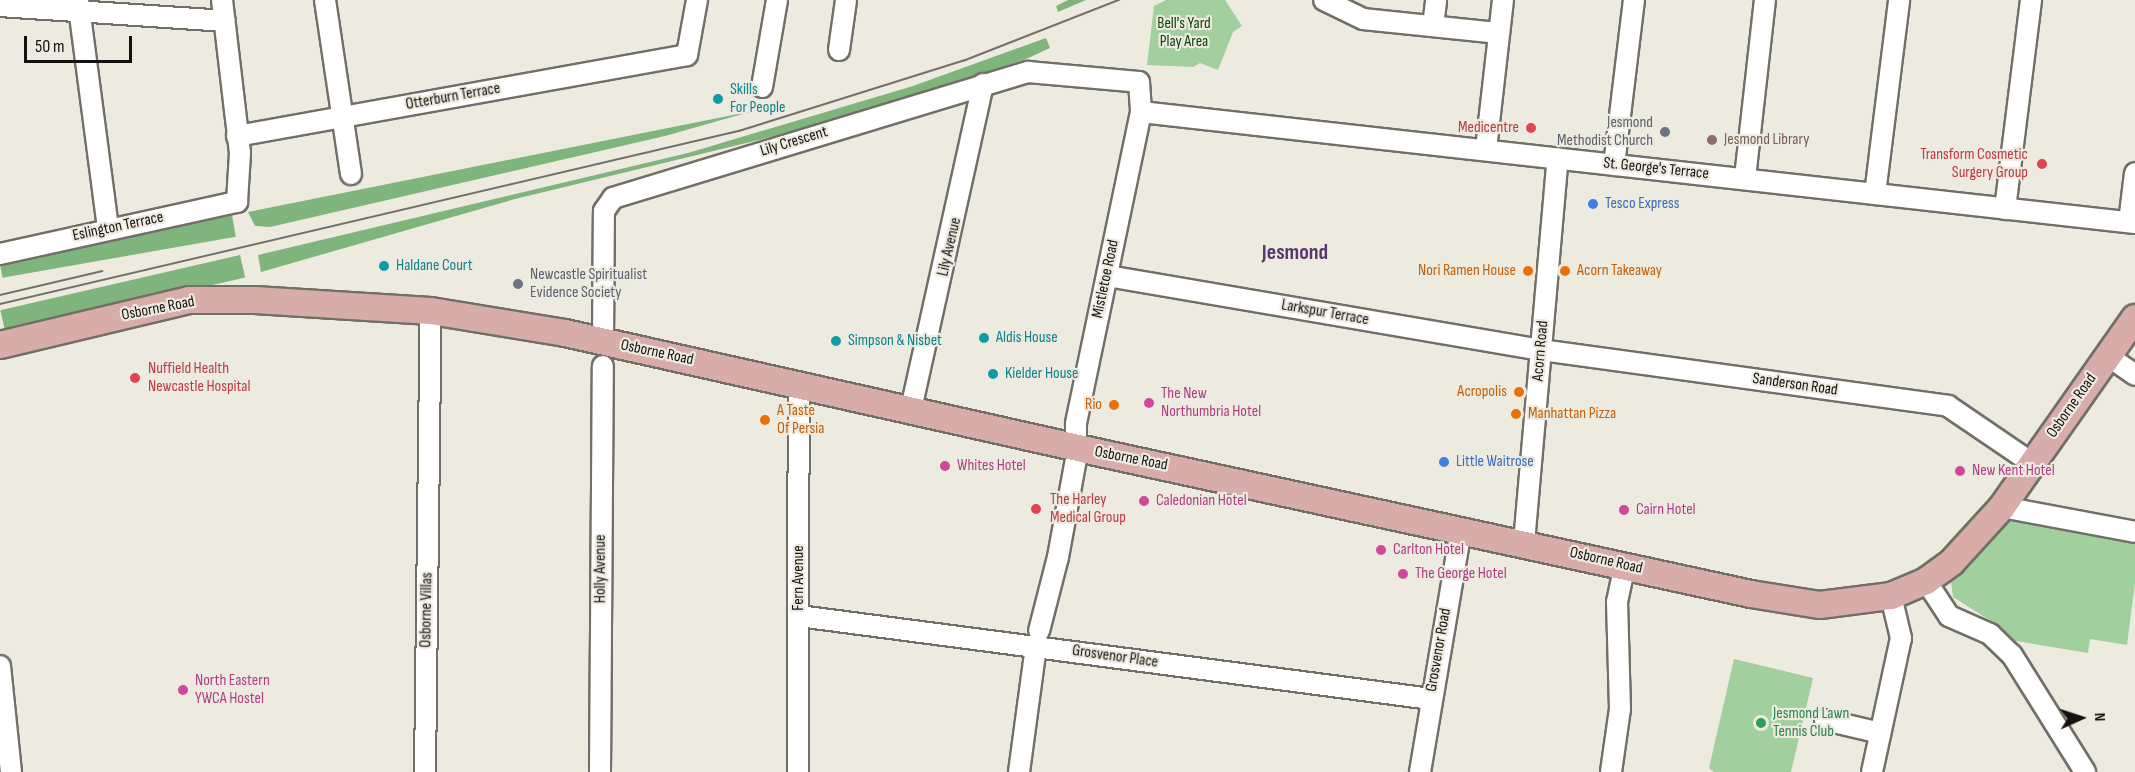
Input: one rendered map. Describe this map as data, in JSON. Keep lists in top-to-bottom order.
{
  "streets": {
    "main road": ["Osborne Road"],
    "street": [
      "Otterburn Terrace",
      "Lily Crescent",
      "St. George's Terrace",
      "Eslington Terrace",
      "Lily Avenue",
      "Mistletoe Road",
      "Larkspur Terrace",
      "Acorn Road",
      "Sanderson Road",
      "Holly Avenue",
      "Fern Avenue",
      "Osborne Villas",
      "Grosvenor Road",
      "Grosvenor Place"
    ]
  },
  "crossings": [
    ["Otterburn Terrace", "Eslington Terrace"],
    ["Lily Crescent", "St. George's Terrace"],
    ["Lily Crescent", "Lily Avenue"],
    ["Lily Crescent", "Mistletoe Road"],
    ["Lily Crescent", "Holly Avenue"],
    ["St. George's Terrace", "Mistletoe Road"],
    ["St. George's Terrace", "Acorn Road"],
    ["Lily Avenue", "Osborne Road"],
    ["Mistletoe Road", "Osborne Road"],
    ["Mistletoe Road", "Larkspur Terrace"],
    ["Mistletoe Road", "Grosvenor Place"],
    ["Osborne Road", "Acorn Road"],
    ["Osborne Road", "Sanderson Road"],
    ["Osborne Road", "Holly Avenue"],
    ["Osborne Road", "Fern Avenue"],
    ["Osborne Road", "Osborne Villas"],
    ["Osborne Road", "Grosvenor Road"],
    ["Larkspur Terrace", "Acorn Road"],
    ["Larkspur Terrace", "Sanderson Road"],
    ["Acorn Road", "Sanderson Road"],
    ["Fern Avenue", "Grosvenor Place"],
    ["Grosvenor Road", "Grosvenor Place"]
  ],
  "districts": ["Jesmond"],
  "parks": ["Bell's Yard Play Area"],
  "places": [
    "Skills For People",
    "Medicentre",
    "Jesmond Methodist Church",
    "Jesmond Library",
    "Transform Cosmetic Surgery Group",
    "Tesco Express",
    "Haldane Court",
    "Nori Ramen House",
    "Acorn Takeaway",
    "Newcastle Spiritualist Evidence Society",
    "Aldis House",
    "Simpson & Nisbet",
    "Kielder House",
    "Nuffield Health Newcastle Hospital",
    "Acropolis",
    "The New Northumbria Hotel",
    "Rio",
    "Manhattan Pizza",
    "A Taste Of Persia",
    "Little Waitrose",
    "Whites Hotel",
    "New Kent Hotel",
    "Caledonian Hotel",
    "The Harley Medical Group",
    "Cairn Hotel",
    "Carlton Hotel",
    "The George Hotel",
    "North Eastern YWCA Hostel",
    "Jesmond Lawn Tennis Club"
  ],
  "scale_bar": "50 m",
  "north": "right"
}
